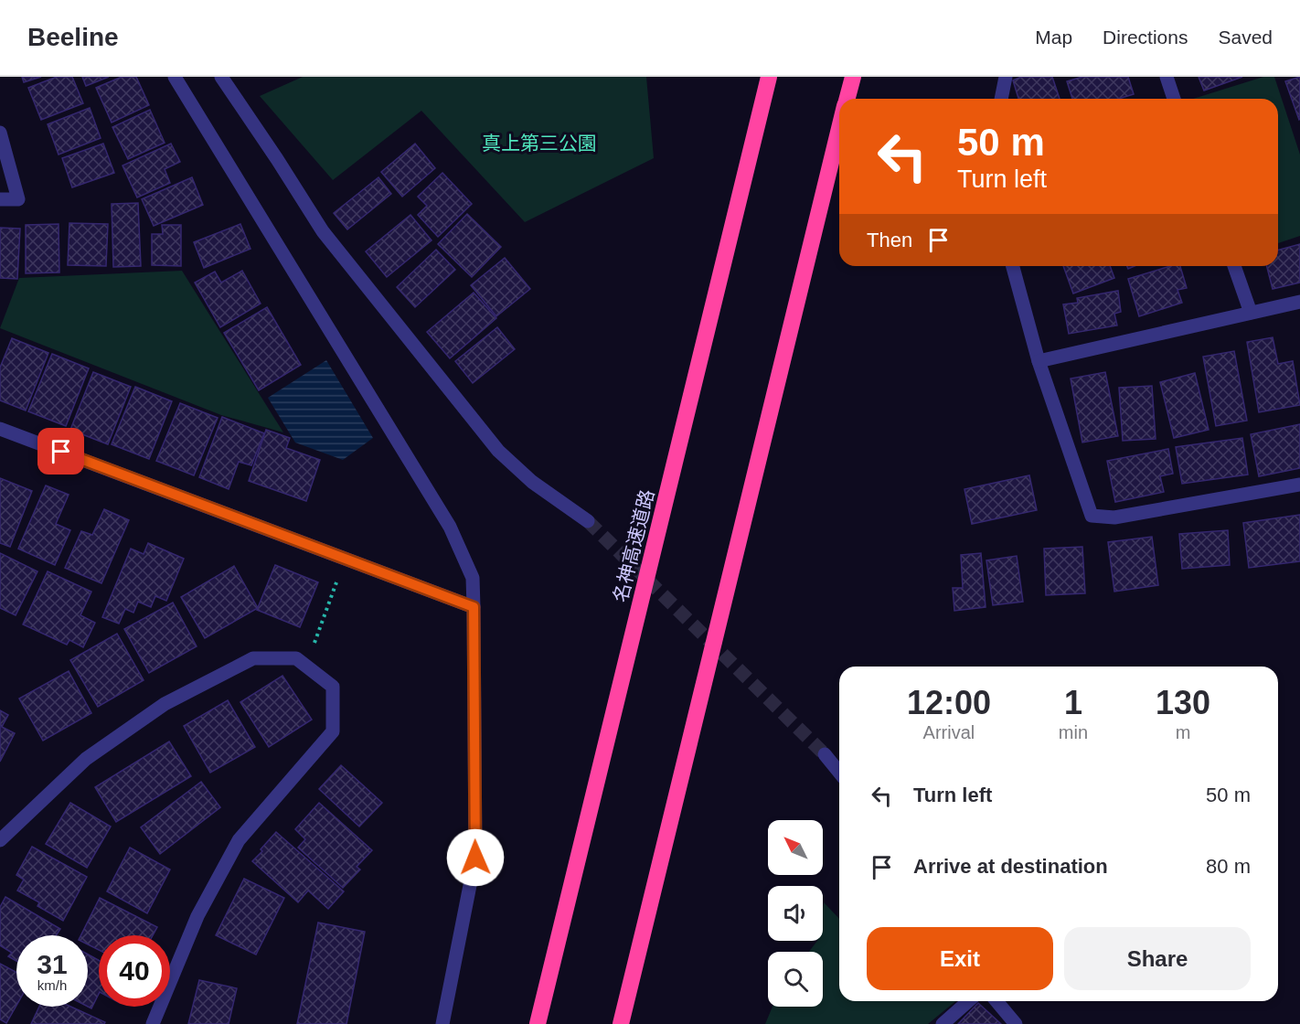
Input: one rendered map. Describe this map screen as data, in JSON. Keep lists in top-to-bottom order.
{
  "streets": {
    "highway": ["名神高速道路"]
  },
  "parks": ["真上第三公園"],
  "north": "top left",
  "page": {
    "header": "Beeline",
    "nav": ["Map", "Directions", "Saved"],
    "turn": ["50 m", "Turn left"],
    "then": "Then",
    "eta": [
      "12:00",
      "Arrival",
      "1",
      "min",
      "130",
      "m"
    ],
    "list": [
      {
        "name": "Turn left",
        "value": "50 m"
      },
      {
        "name": "Arrive at destination",
        "value": "80 m"
      }
    ],
    "buttons": ["Exit", "Share"],
    "speed": "31 km/h",
    "limit": "40"
  }
}
